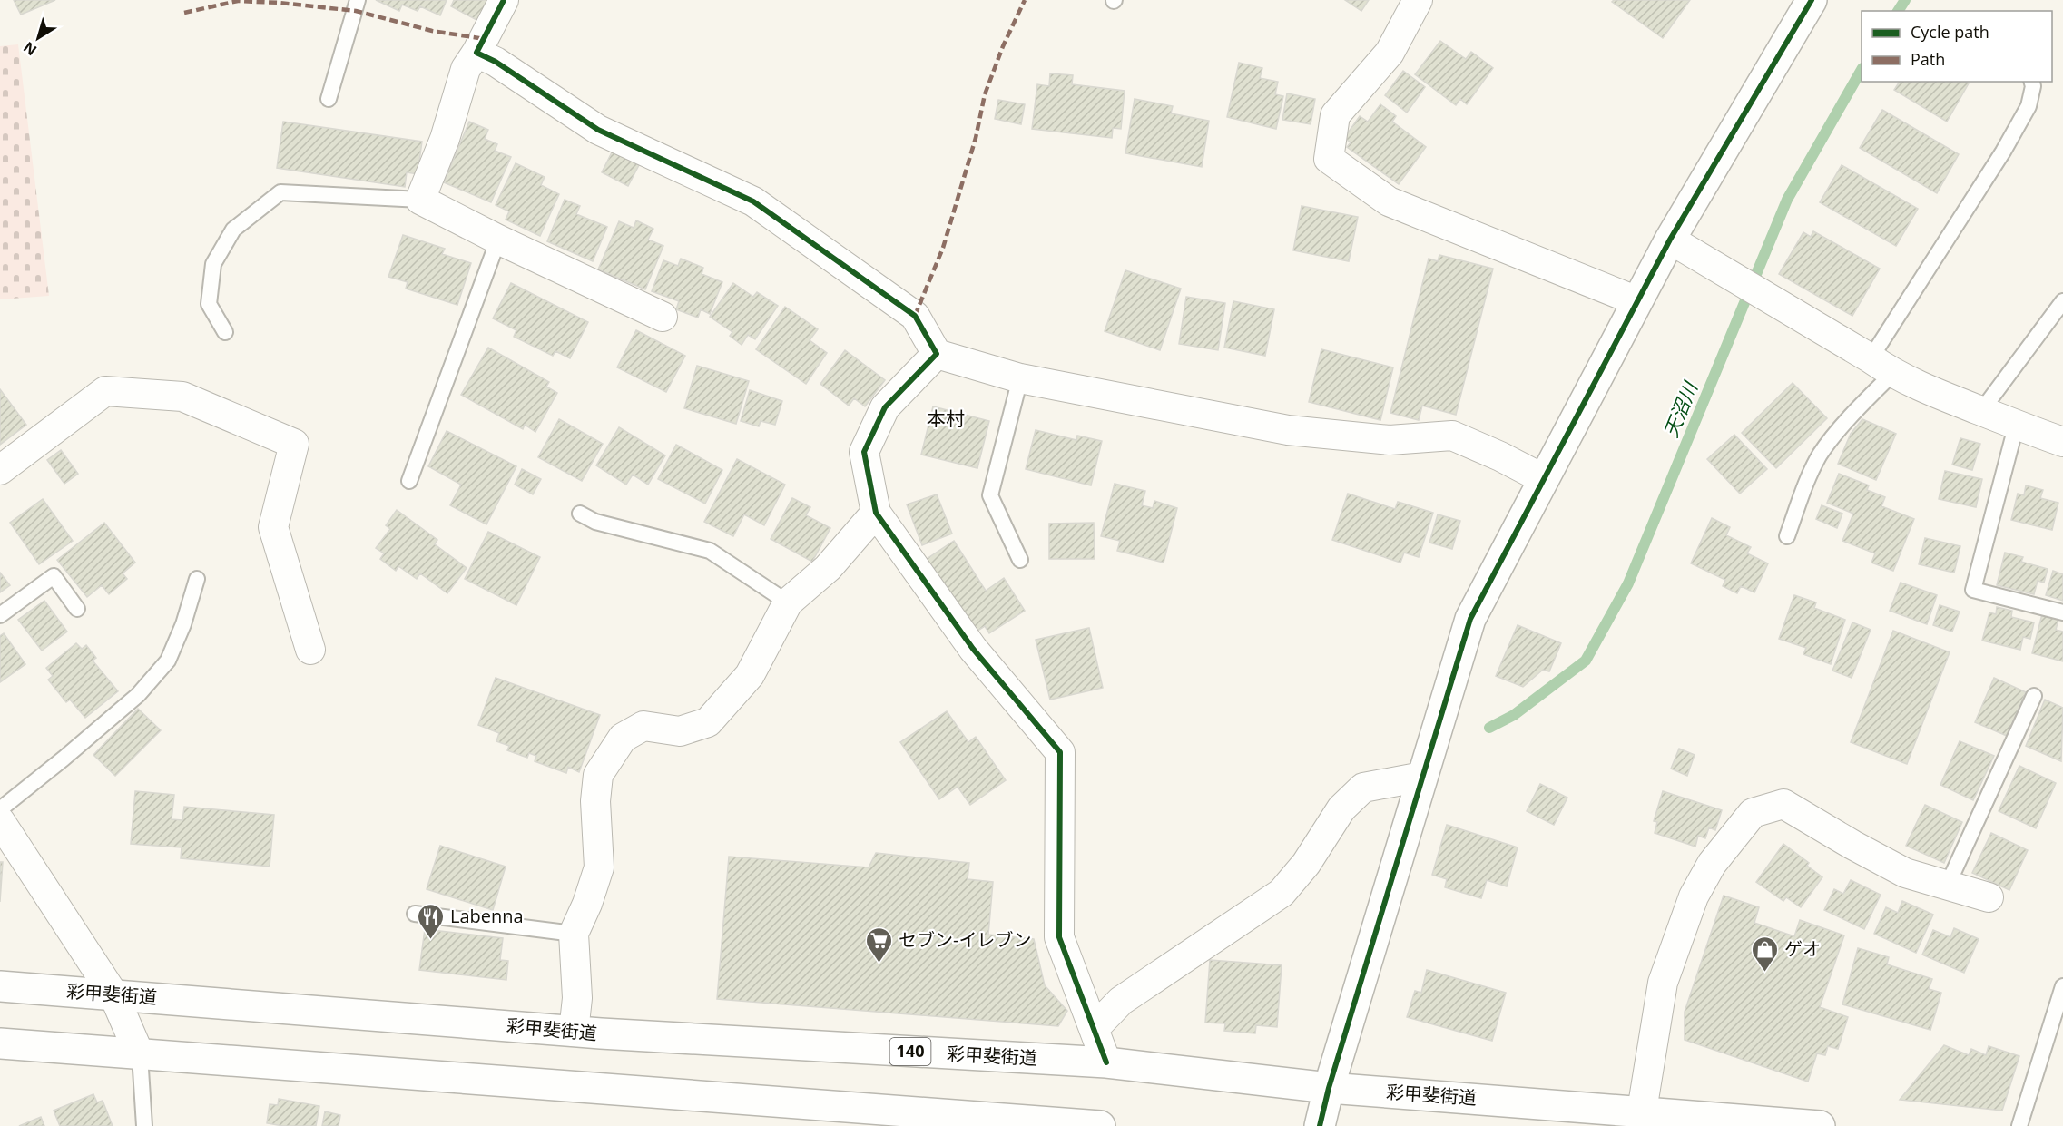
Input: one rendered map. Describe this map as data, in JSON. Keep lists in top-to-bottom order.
{
  "streets": {
    "main road": ["彩甲斐街道", "140"]
  },
  "districts": ["本村"],
  "water": ["天沼川"],
  "places": {
    "restaurant": ["Labenna"],
    "supermarket": ["セブン-イレブン"],
    "shop": ["ゲオ"]
  },
  "legend": ["Cycle path", "Path"],
  "north": "bottom left"
}
